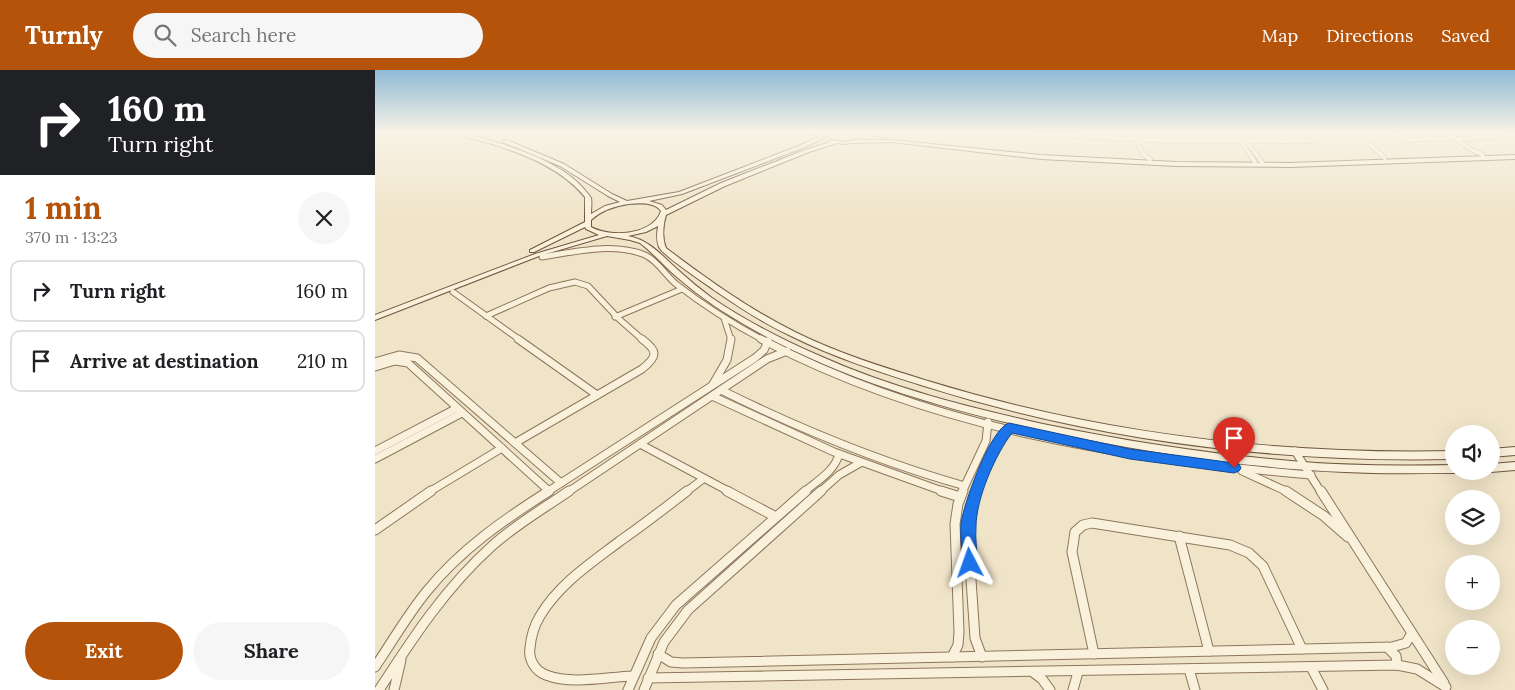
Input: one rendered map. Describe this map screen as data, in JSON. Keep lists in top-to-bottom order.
{
  "page": {
    "header": "Turnly",
    "search": "Search here",
    "nav": ["Map", "Directions", "Saved"],
    "turn": ["160 m", "Turn right"],
    "heading": ["1 min", "370 m · 13:23"],
    "list": [
      {
        "name": "Turn right",
        "value": "160 m"
      },
      {
        "name": "Arrive at destination",
        "value": "210 m"
      }
    ],
    "map_buttons": ["+", "−"],
    "buttons": ["Exit", "Share"]
  }
}
